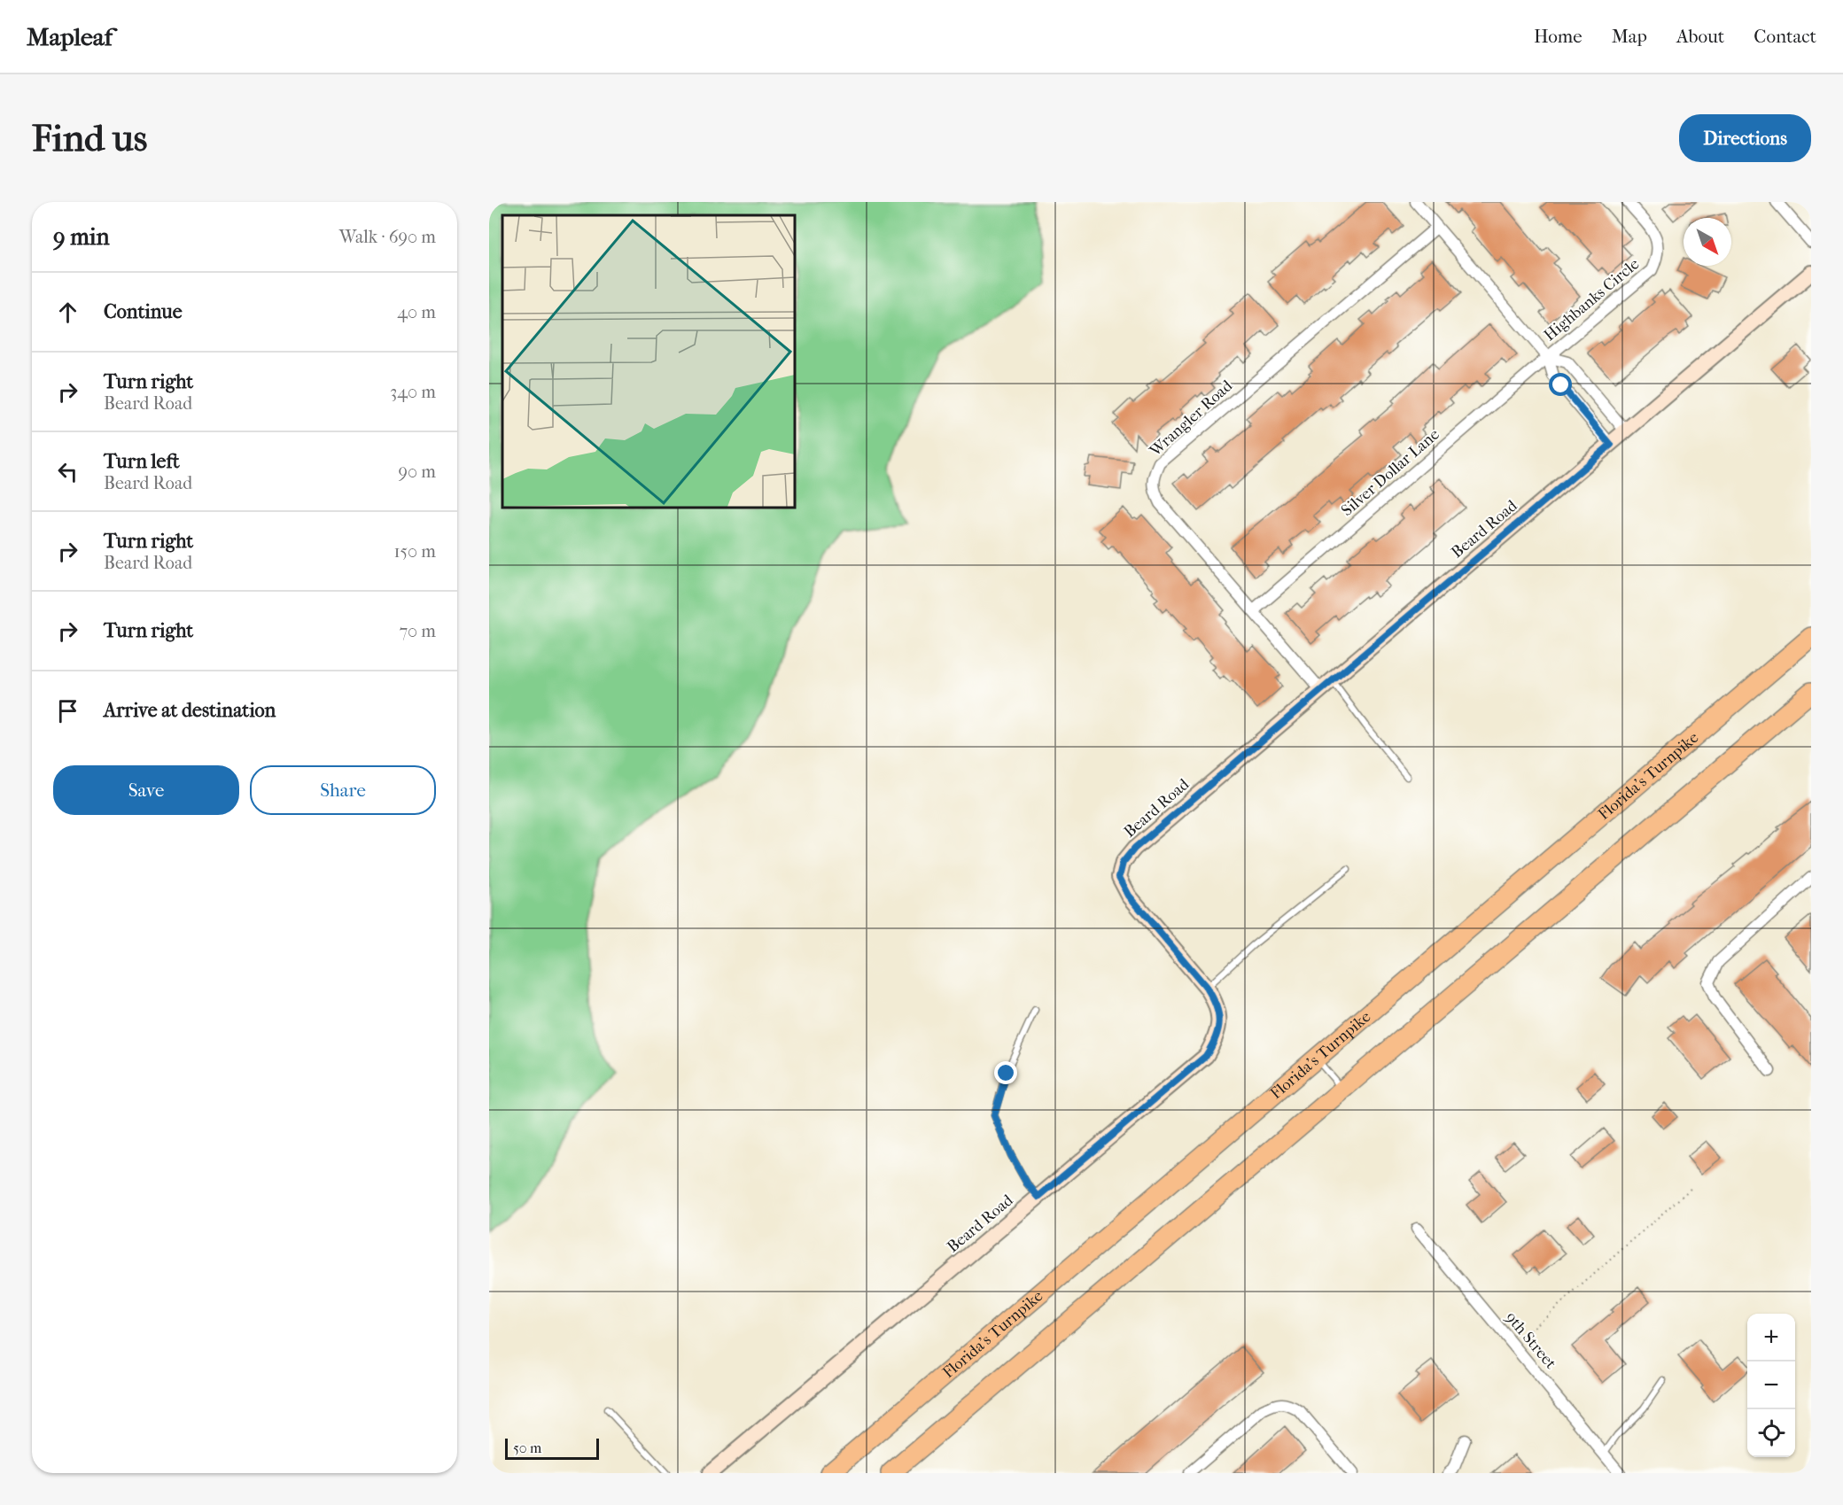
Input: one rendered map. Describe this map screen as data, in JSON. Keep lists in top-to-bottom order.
{
  "streets": {
    "highway": ["Florida's Turnpike"],
    "street": [
      "Highbanks Circle",
      "Wrangler Road",
      "Silver Dollar Lane",
      "Beard Road",
      "9th Street"
    ]
  },
  "crossings": [
    ["Highbanks Circle", "Wrangler Road"],
    ["Highbanks Circle", "Silver Dollar Lane"],
    ["Wrangler Road", "Silver Dollar Lane"],
    ["Wrangler Road", "Beard Road"]
  ],
  "scale_bar": "50 m",
  "north": "bottom right",
  "page": {
    "header": "Mapleaf",
    "nav": [
      "Home",
      "Map",
      "About",
      "Contact"
    ],
    "buttons": [
      "Directions",
      ["Save", "Share"]
    ],
    "title": "Find us",
    "heading": ["9 min", "Walk · 690 m"],
    "list": [
      ["Continue", "40 m"],
      ["Turn right", "Beard Road", "340 m"],
      ["Turn left", "Beard Road", "90 m"],
      ["Turn right", "Beard Road", "150 m"],
      ["Turn right", "70 m"],
      "Arrive at destination"
    ],
    "map_buttons": ["+", "−"],
    "scale": "50 m"
  }
}
